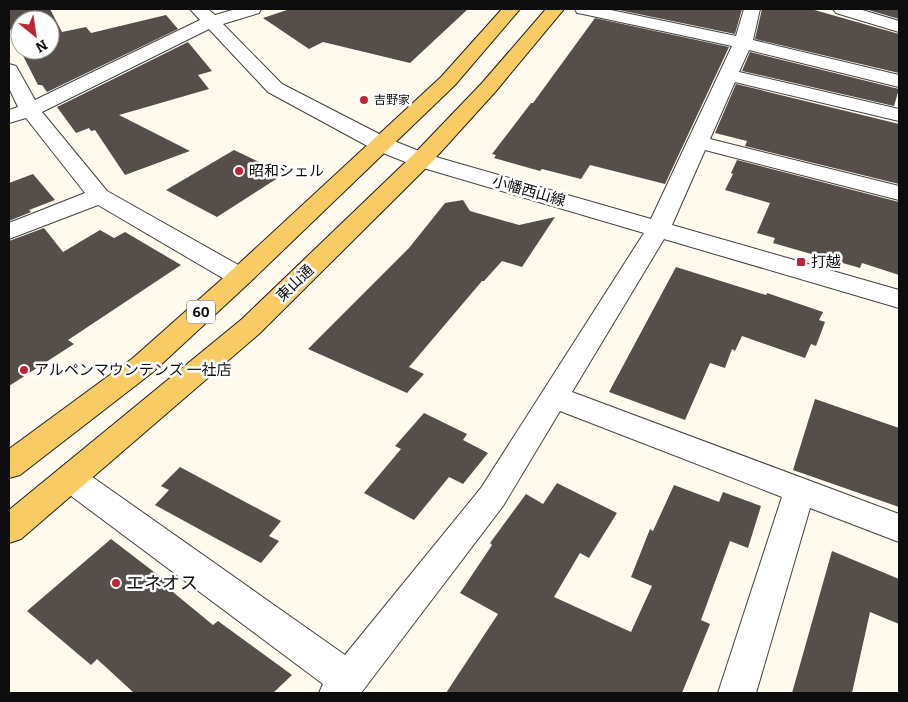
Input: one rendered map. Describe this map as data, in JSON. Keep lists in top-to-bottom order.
{
  "streets": {
    "main road": ["東山通", "60"],
    "street": ["小幡西山線"]
  },
  "crossings": [
    ["小幡西山線", "東山通"],
    ["小幡西山線", "60"]
  ],
  "places": {
    "other": [
      "吉野家",
      "昭和シェル",
      "アルペンマウンテンズ 一社店",
      "エネオス"
    ],
    "transit": ["打越"]
  },
  "north": "bottom right"
}
